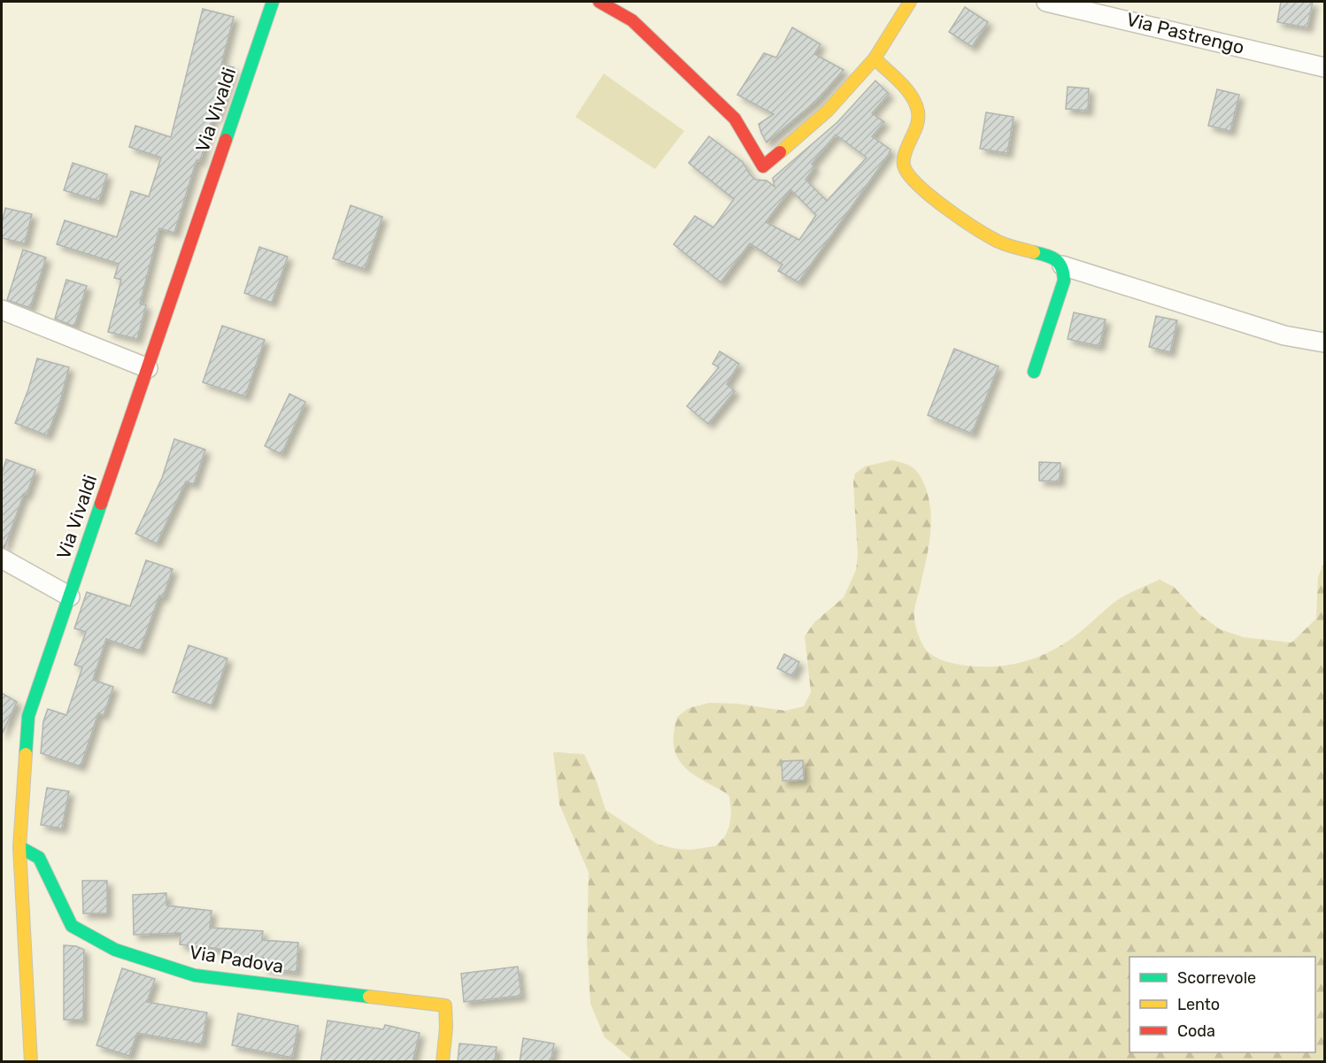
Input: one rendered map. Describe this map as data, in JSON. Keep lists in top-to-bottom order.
{
  "streets": {
    "street": ["Via Pastrengo", "Via Vivaldi", "Via Padova"]
  },
  "crossings": [
    ["Via Vivaldi", "Via Padova"]
  ],
  "legend": ["Scorrevole", "Lento", "Coda"]
}
